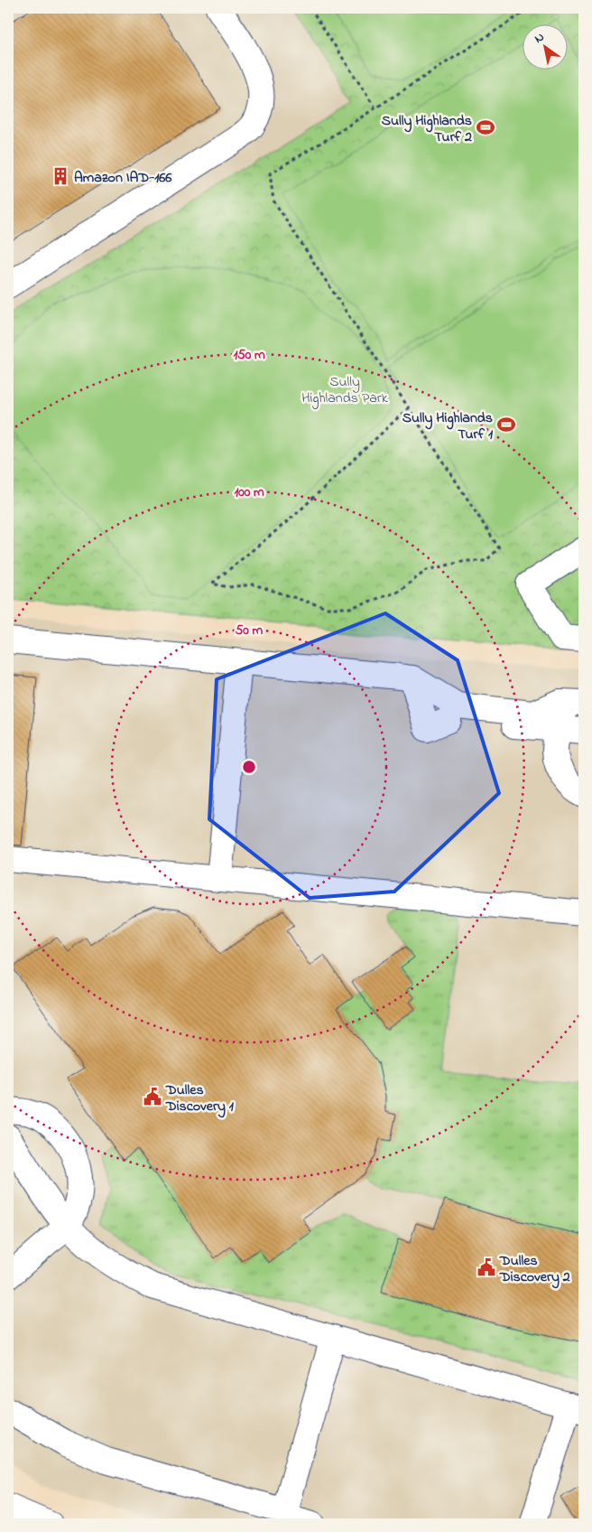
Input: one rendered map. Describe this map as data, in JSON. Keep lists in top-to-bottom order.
{
  "parks": ["Sully Highlands Park"],
  "places": {
    "sports": ["Sully Highlands Turf 2", "Sully Highlands Turf 1"],
    "building": ["Amazon IAD-166"],
    "public building": ["Dulles Discovery 1", "Dulles Discovery 2"]
  },
  "north": "top left",
  "rings": ["150 m", "100 m", "50 m"]
}
